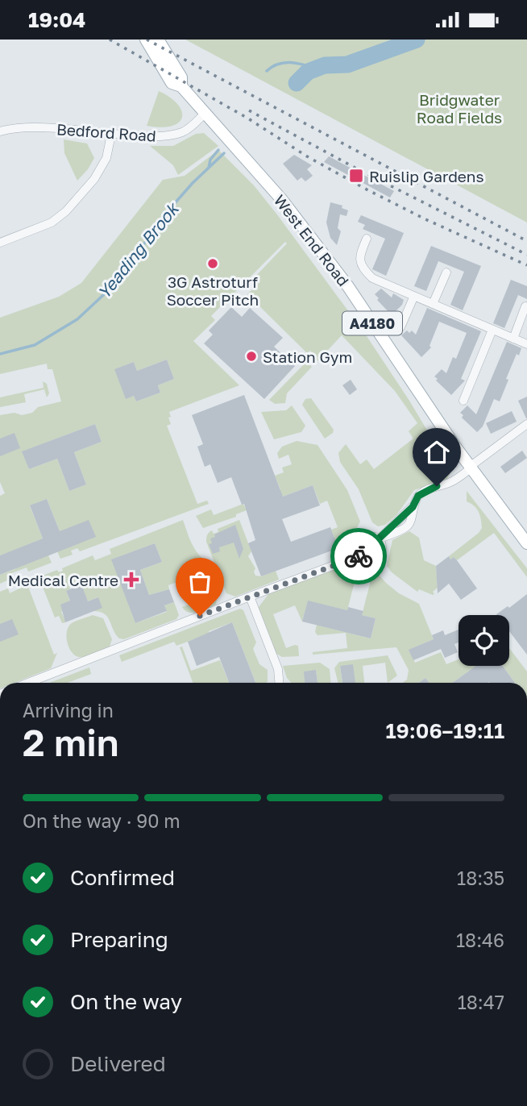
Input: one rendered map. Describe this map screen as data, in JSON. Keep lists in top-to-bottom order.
{
  "streets": {
    "main road": ["West End Road", "A4180"],
    "street": ["Bedford Road"]
  },
  "crossings": [
    ["Bedford Road", "West End Road"]
  ],
  "water": ["Yeading Brook"],
  "parks": ["Bridgwater Road Fields"],
  "places": {
    "transit": ["Ruislip Gardens"],
    "other": ["3G Astroturf Soccer Pitch", "Station Gym"],
    "health": ["Medical Centre"]
  },
  "page": {
    "status": "19:04",
    "heading": ["2 min", "Arriving in", "19:06–19:11"],
    "bar": "On the way · 90 m",
    "list": [
      ["Confirmed", "18:35"],
      ["Preparing", "18:46"],
      ["On the way", "18:47"],
      "Delivered"
    ]
  }
}
